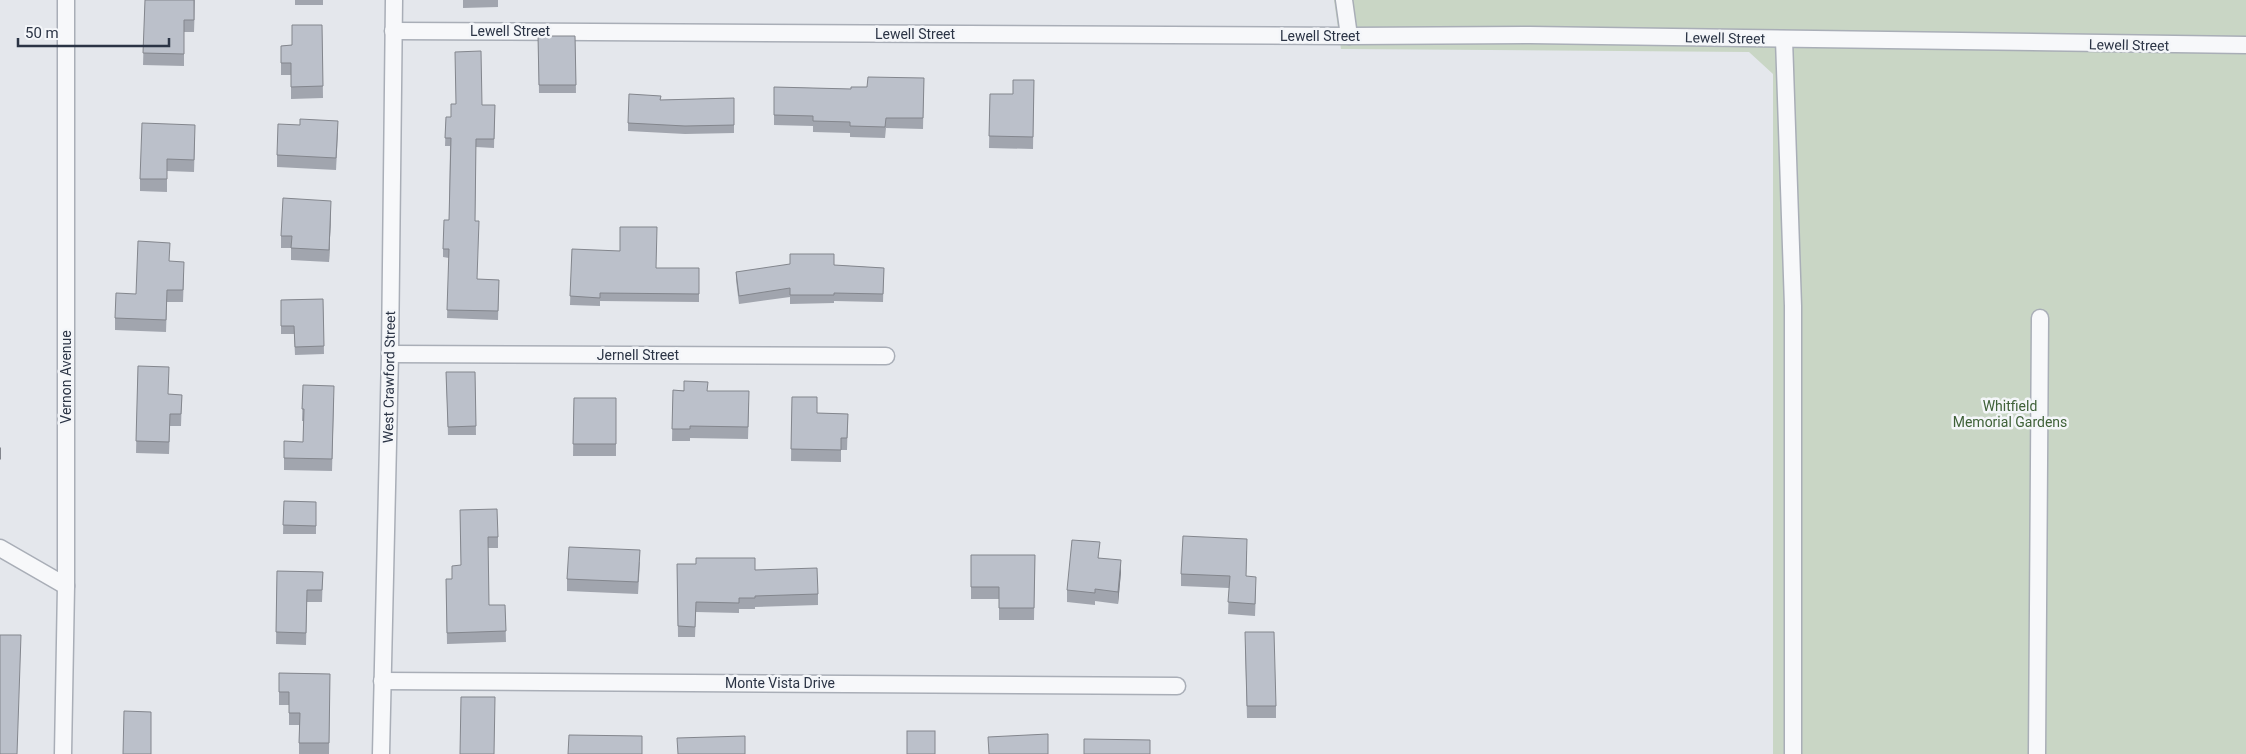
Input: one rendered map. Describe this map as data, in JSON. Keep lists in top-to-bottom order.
{
  "streets": {
    "street": [
      "Lewell Street",
      "Jernell Street",
      "Vernon Avenue",
      "West Crawford Street",
      "Monte Vista Drive"
    ]
  },
  "crossings": [
    ["Lewell Street", "West Crawford Street"],
    ["Jernell Street", "West Crawford Street"],
    ["West Crawford Street", "Monte Vista Drive"]
  ],
  "parks": ["Whitfield Memorial Gardens"],
  "scale_bar": "50 m"
}
